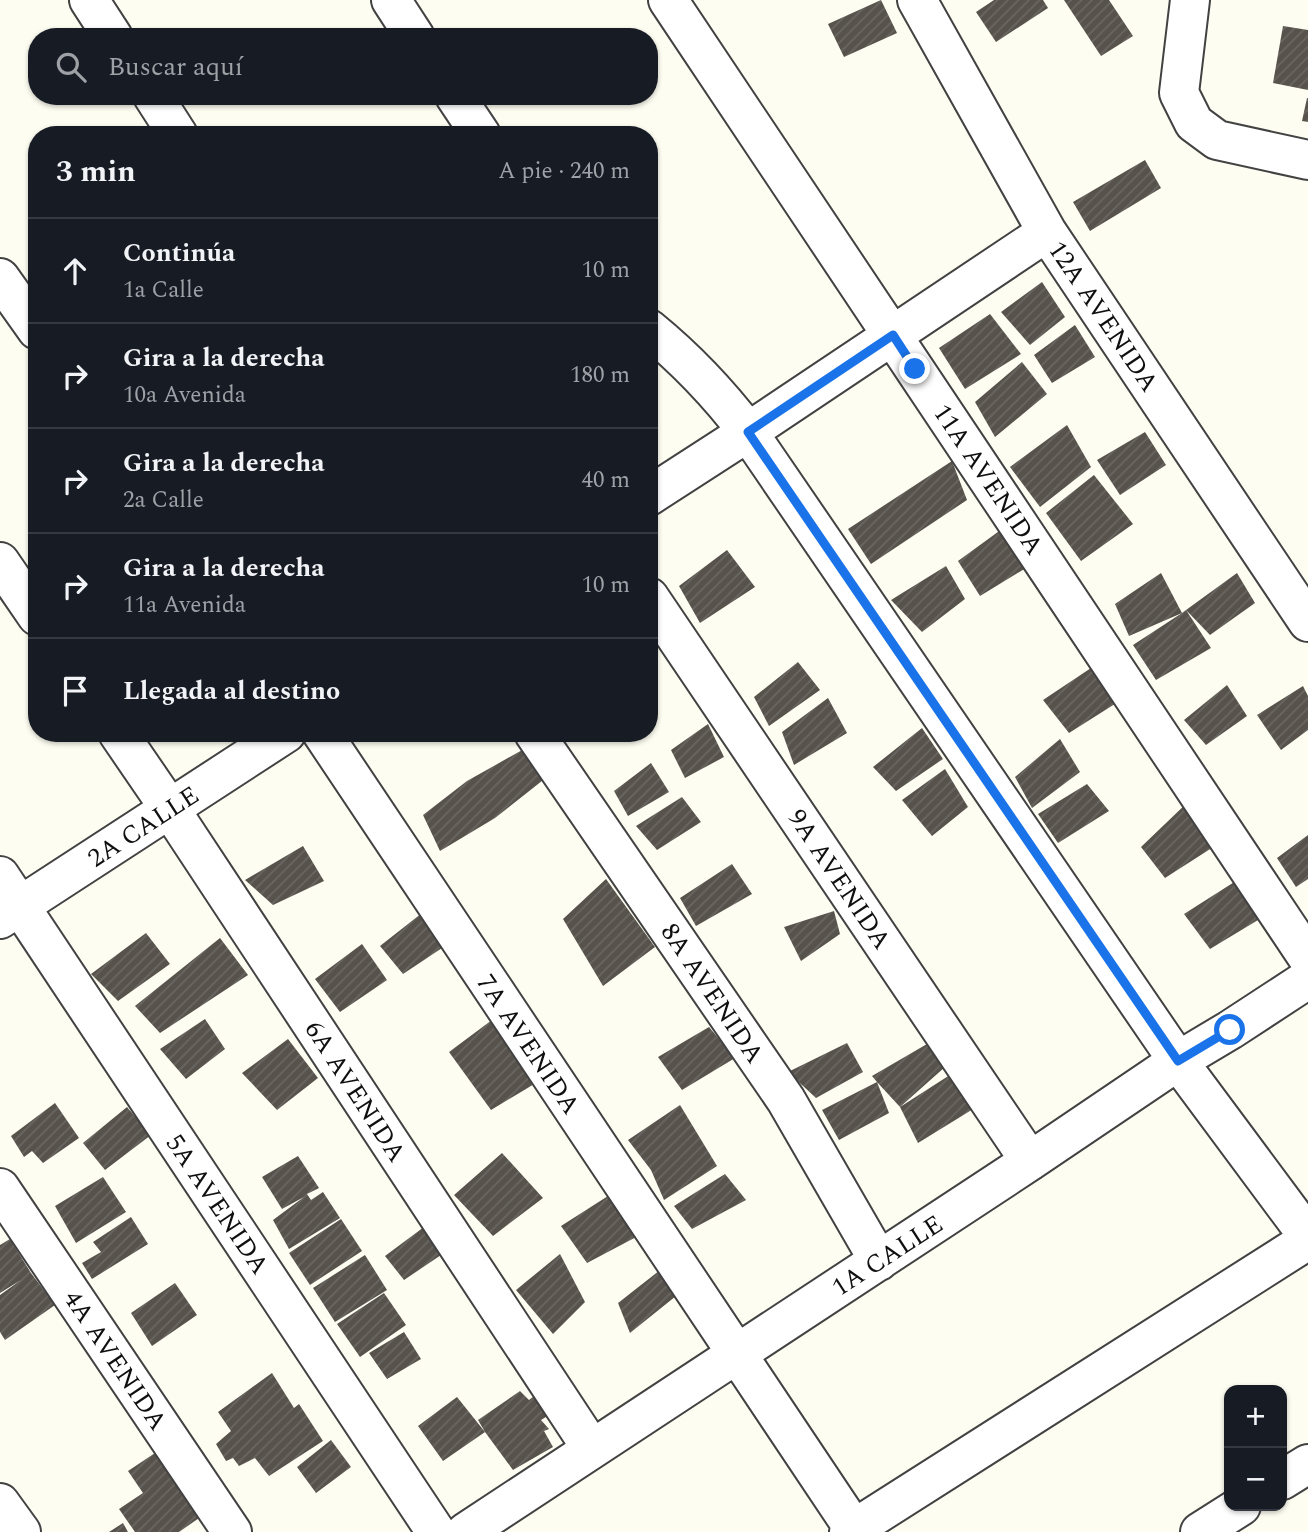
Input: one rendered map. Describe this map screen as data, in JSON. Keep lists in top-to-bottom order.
{
  "streets": {
    "street": [
      "12A AVENIDA",
      "11A AVENIDA",
      "2A CALLE",
      "9A AVENIDA",
      "8A AVENIDA",
      "7A AVENIDA",
      "6A AVENIDA",
      "5A AVENIDA",
      "1A CALLE",
      "4A AVENIDA"
    ]
  },
  "crossings": [
    ["2A CALLE", "6A AVENIDA"],
    ["2A CALLE", "5A AVENIDA"],
    ["9A AVENIDA", "1A CALLE"],
    ["8A AVENIDA", "1A CALLE"],
    ["7A AVENIDA", "1A CALLE"],
    ["6A AVENIDA", "1A CALLE"]
  ],
  "page": {
    "search": "Buscar aquí",
    "heading": ["3 min", "A pie · 240 m"],
    "list": [
      ["Continúa", "1a Calle", "10 m"],
      ["Gira a la derecha", "10a Avenida", "180 m"],
      ["Gira a la derecha", "2a Calle", "40 m"],
      ["Gira a la derecha", "11a Avenida", "10 m"],
      "Llegada al destino"
    ],
    "map_buttons": ["+", "−"]
  }
}
